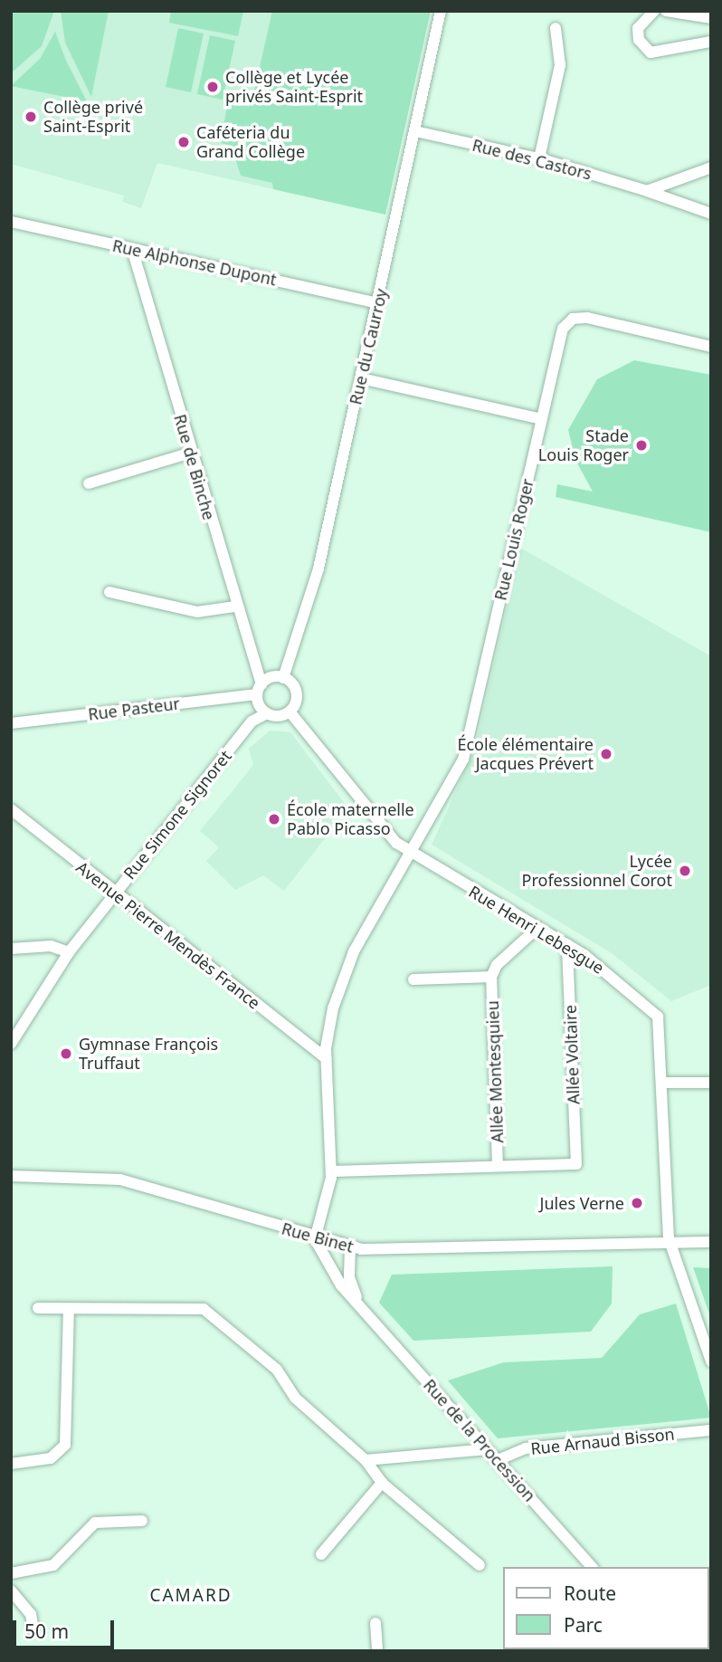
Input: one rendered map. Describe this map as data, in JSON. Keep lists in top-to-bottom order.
{
  "streets": {
    "street": [
      "Rue des Castors",
      "Rue Alphonse Dupont",
      "Rue du Caurroy",
      "Rue de Binche",
      "Rue Louis Roger",
      "Rue Pasteur",
      "Rue Simone Signoret",
      "Rue Henri Lebesgue",
      "Avenue Pierre Mendès France",
      "Allée Voltaire",
      "Allée Montesquieu",
      "Rue Binet",
      "Rue de la Procession",
      "Rue Arnaud Bisson"
    ]
  },
  "crossings": [
    ["Rue des Castors", "Rue du Caurroy"],
    ["Rue Alphonse Dupont", "Rue du Caurroy"],
    ["Rue Alphonse Dupont", "Rue de Binche"],
    ["Rue du Caurroy", "Rue Pasteur"],
    ["Rue de Binche", "Rue Pasteur"],
    ["Rue de Binche", "Rue Simone Signoret"],
    ["Rue Louis Roger", "Rue Henri Lebesgue"],
    ["Rue Louis Roger", "Avenue Pierre Mendès France"],
    ["Rue Louis Roger", "Rue Binet"],
    ["Rue Louis Roger", "Rue de la Procession"],
    ["Rue Simone Signoret", "Avenue Pierre Mendès France"],
    ["Rue Henri Lebesgue", "Allée Voltaire"],
    ["Rue Henri Lebesgue", "Allée Montesquieu"],
    ["Rue Henri Lebesgue", "Rue Binet"],
    ["Allée Voltaire", "Allée Montesquieu"],
    ["Rue Binet", "Rue de la Procession"],
    ["Rue de la Procession", "Rue Arnaud Bisson"]
  ],
  "districts": ["CAMARD"],
  "places": [
    "Collège et Lycée privés Saint-Esprit",
    "Collège privé Saint-Esprit",
    "Caféteria du Grand Collège",
    "Stade Louis Roger",
    "École élémentaire Jacques Prévert",
    "École maternelle Pablo Picasso",
    "Lycée Professionnel Corot",
    "Gymnase François Truffaut",
    "Jules Verne"
  ],
  "legend": ["Route", "Parc"],
  "scale_bar": "50 m"
}
